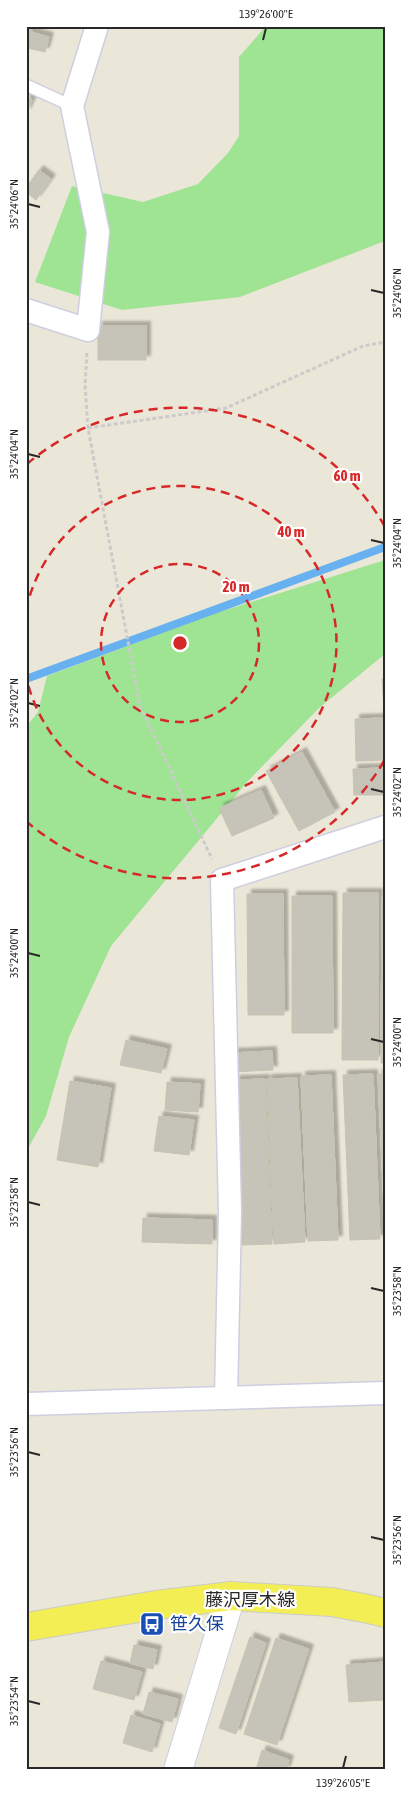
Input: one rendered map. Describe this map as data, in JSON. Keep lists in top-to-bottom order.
{
  "streets": {
    "main road": ["藤沢厚木線"]
  },
  "places": {
    "bus stop": ["笹久保"]
  },
  "coordinates": [
    "139°26'00\"E",
    "35°24'06\"N",
    "35°24'04\"N",
    "35°24'02\"N",
    "35°24'00\"N",
    "35°23'58\"N",
    "35°23'56\"N",
    "35°23'54\"N",
    "139°26'05\"E"
  ],
  "rings": ["60 m", "40 m", "20 m"]
}
